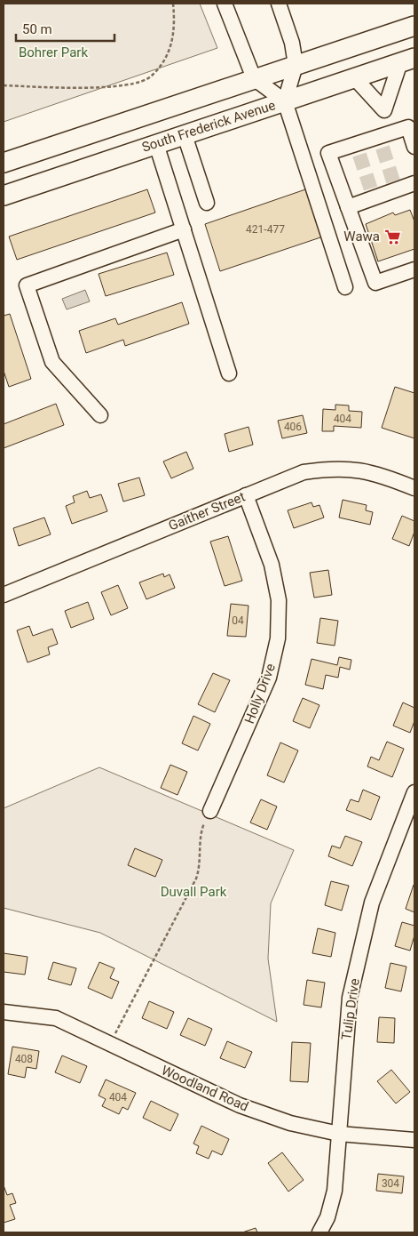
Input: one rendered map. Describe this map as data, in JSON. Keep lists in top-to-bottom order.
{
  "streets": {
    "main road": ["South Frederick Avenue"],
    "street": [
      "Gaither Street",
      "Holly Drive",
      "Tulip Drive",
      "Woodland Road"
    ]
  },
  "crossings": [
    ["Gaither Street", "Holly Drive"],
    ["Tulip Drive", "Woodland Road"]
  ],
  "parks": ["Bohrer Park", "Duvall Park"],
  "places": {
    "supermarket": ["Wawa"]
  },
  "house_numbers": [
    "421-477",
    "404",
    "406",
    "04",
    "408",
    "404",
    "304"
  ],
  "scale_bar": "50 m"
}
